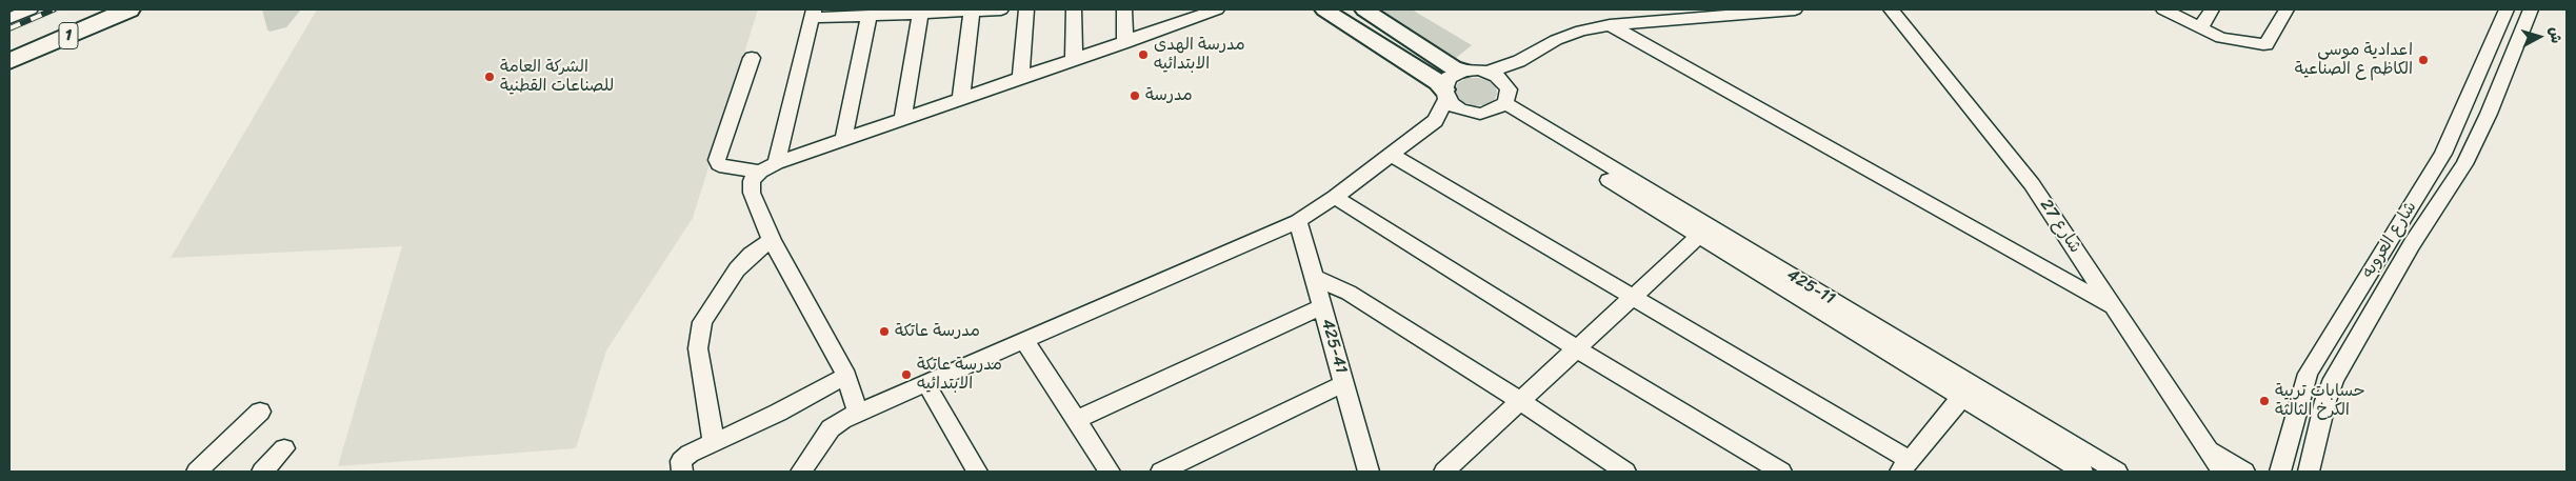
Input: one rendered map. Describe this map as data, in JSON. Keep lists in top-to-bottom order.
{
  "streets": {
    "highway": ["1"],
    "street": [
      "شارع 27",
      "شارع العروبه",
      "425-11",
      "425-41"
    ]
  },
  "places": [
    "مدرسة الهدى الابتدائيه",
    "اعدادية موسى الكاظم ع الصناعية",
    "الشركة العامة للصناعات القطنية",
    "مدرسة",
    "مدرسة عاتكة",
    "مدرسة عاتكة الابتدائيه",
    "حسابات تربية الكرخ الثالثة"
  ],
  "north": "right"
}
